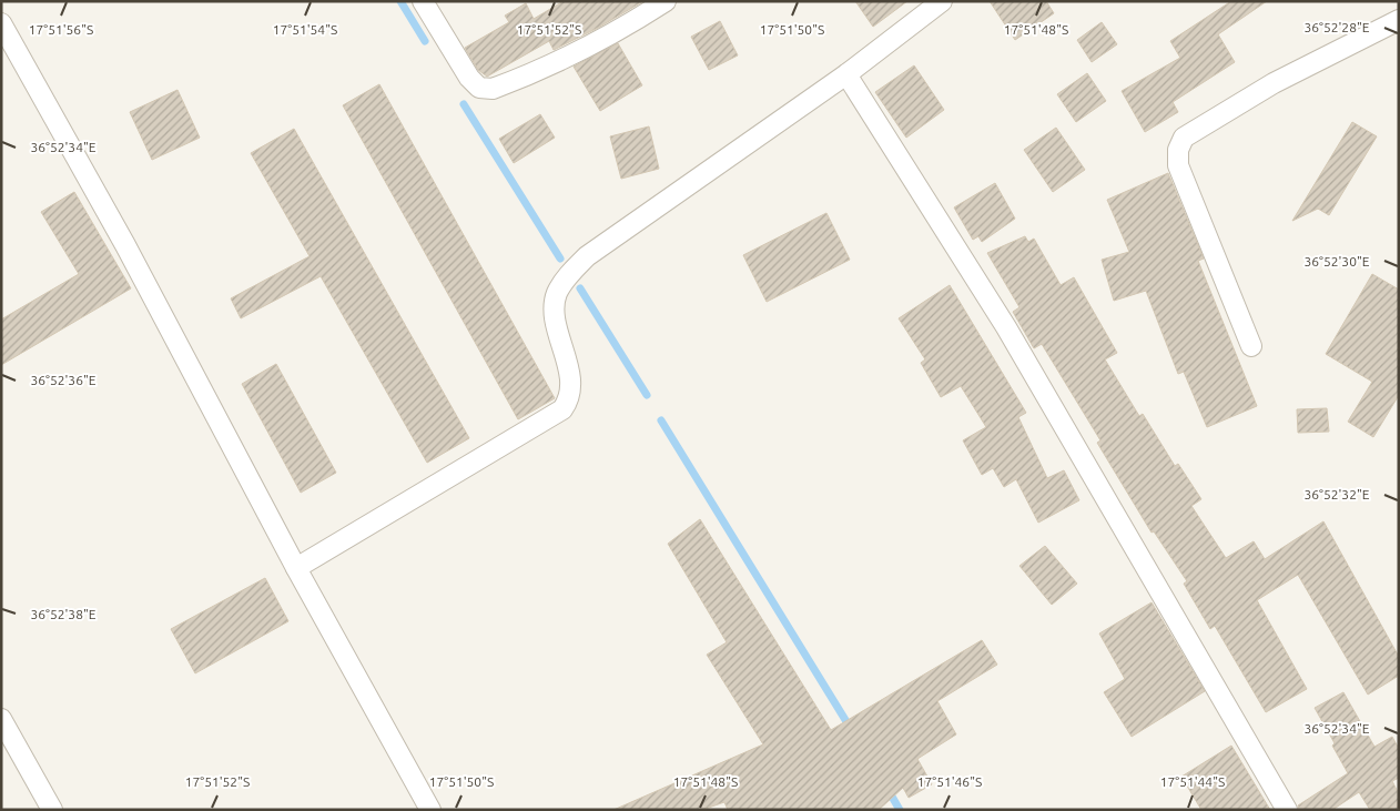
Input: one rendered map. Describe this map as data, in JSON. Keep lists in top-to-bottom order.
{
  "coordinates": [
    "36°52'28\"E",
    "17°51'56\"S",
    "17°51'54\"S",
    "17°51'52\"S",
    "17°51'50\"S",
    "17°51'48\"S",
    "36°52'34\"E",
    "36°52'30\"E",
    "36°52'36\"E",
    "36°52'32\"E",
    "36°52'38\"E",
    "17°51'46\"S",
    "17°51'44\"S"
  ]
}
